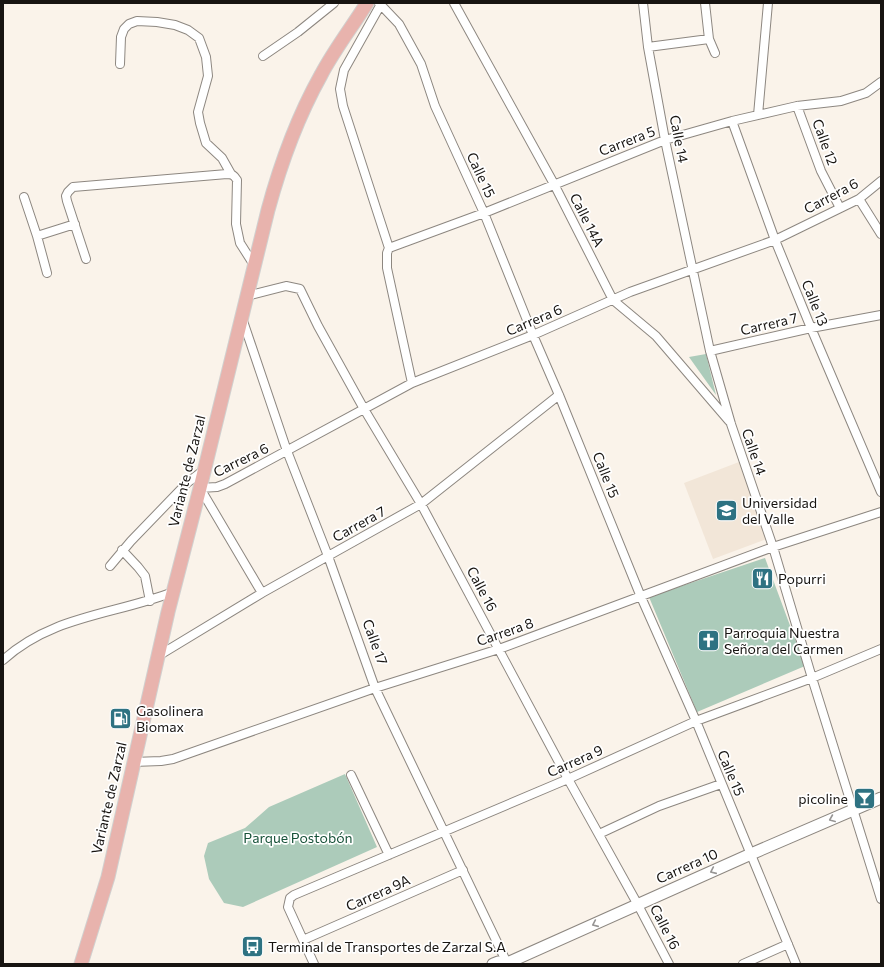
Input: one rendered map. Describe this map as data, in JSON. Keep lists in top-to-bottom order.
{
  "streets": {
    "main road": ["Variante de Zarzal"],
    "street": [
      "Calle 14",
      "Carrera 5",
      "Calle 12",
      "Calle 15",
      "Carrera 6",
      "Calle 14A",
      "Calle 13",
      "Carrera 7",
      "Calle 16",
      "Carrera 8",
      "Calle 17",
      "Carrera 9",
      "Carrera 10",
      "Carrera 9A"
    ]
  },
  "crossings": [
    ["Calle 14", "Carrera 5"],
    ["Calle 14", "Carrera 6"],
    ["Calle 14", "Calle 14A"],
    ["Calle 14", "Carrera 7"],
    ["Calle 14", "Carrera 8"],
    ["Calle 14", "Carrera 9"],
    ["Calle 14", "Carrera 10"],
    ["Carrera 5", "Calle 12"],
    ["Carrera 5", "Calle 15"],
    ["Carrera 5", "Calle 14A"],
    ["Carrera 5", "Calle 13"],
    ["Calle 12", "Carrera 6"],
    ["Calle 15", "Carrera 6"],
    ["Calle 15", "Carrera 7"],
    ["Calle 15", "Carrera 8"],
    ["Calle 15", "Carrera 9"],
    ["Calle 15", "Carrera 10"],
    ["Carrera 6", "Calle 14A"],
    ["Carrera 6", "Calle 13"],
    ["Carrera 6", "Variante de Zarzal"],
    ["Carrera 6", "Calle 16"],
    ["Carrera 6", "Calle 17"],
    ["Calle 13", "Carrera 7"],
    ["Carrera 7", "Variante de Zarzal"],
    ["Carrera 7", "Calle 16"],
    ["Carrera 7", "Calle 17"],
    ["Variante de Zarzal", "Calle 16"],
    ["Variante de Zarzal", "Carrera 8"],
    ["Variante de Zarzal", "Calle 17"],
    ["Calle 16", "Carrera 8"],
    ["Calle 16", "Carrera 9"],
    ["Calle 16", "Carrera 10"],
    ["Carrera 8", "Calle 17"],
    ["Calle 17", "Carrera 9"],
    ["Calle 17", "Carrera 10"],
    ["Calle 17", "Carrera 9A"],
    ["Carrera 9", "Carrera 9A"]
  ],
  "parks": ["Parque Postobón"],
  "places": {
    "school or university": ["Universidad del Valle"],
    "restaurant": ["Popurri"],
    "church": ["Parroquia Nuestra Señora del Carmen"],
    "fuel station": ["Gasolinera Biomax"],
    "bar": ["picoline"],
    "bus stop": ["Terminal de Transportes de Zarzal S.A"]
  }
}
